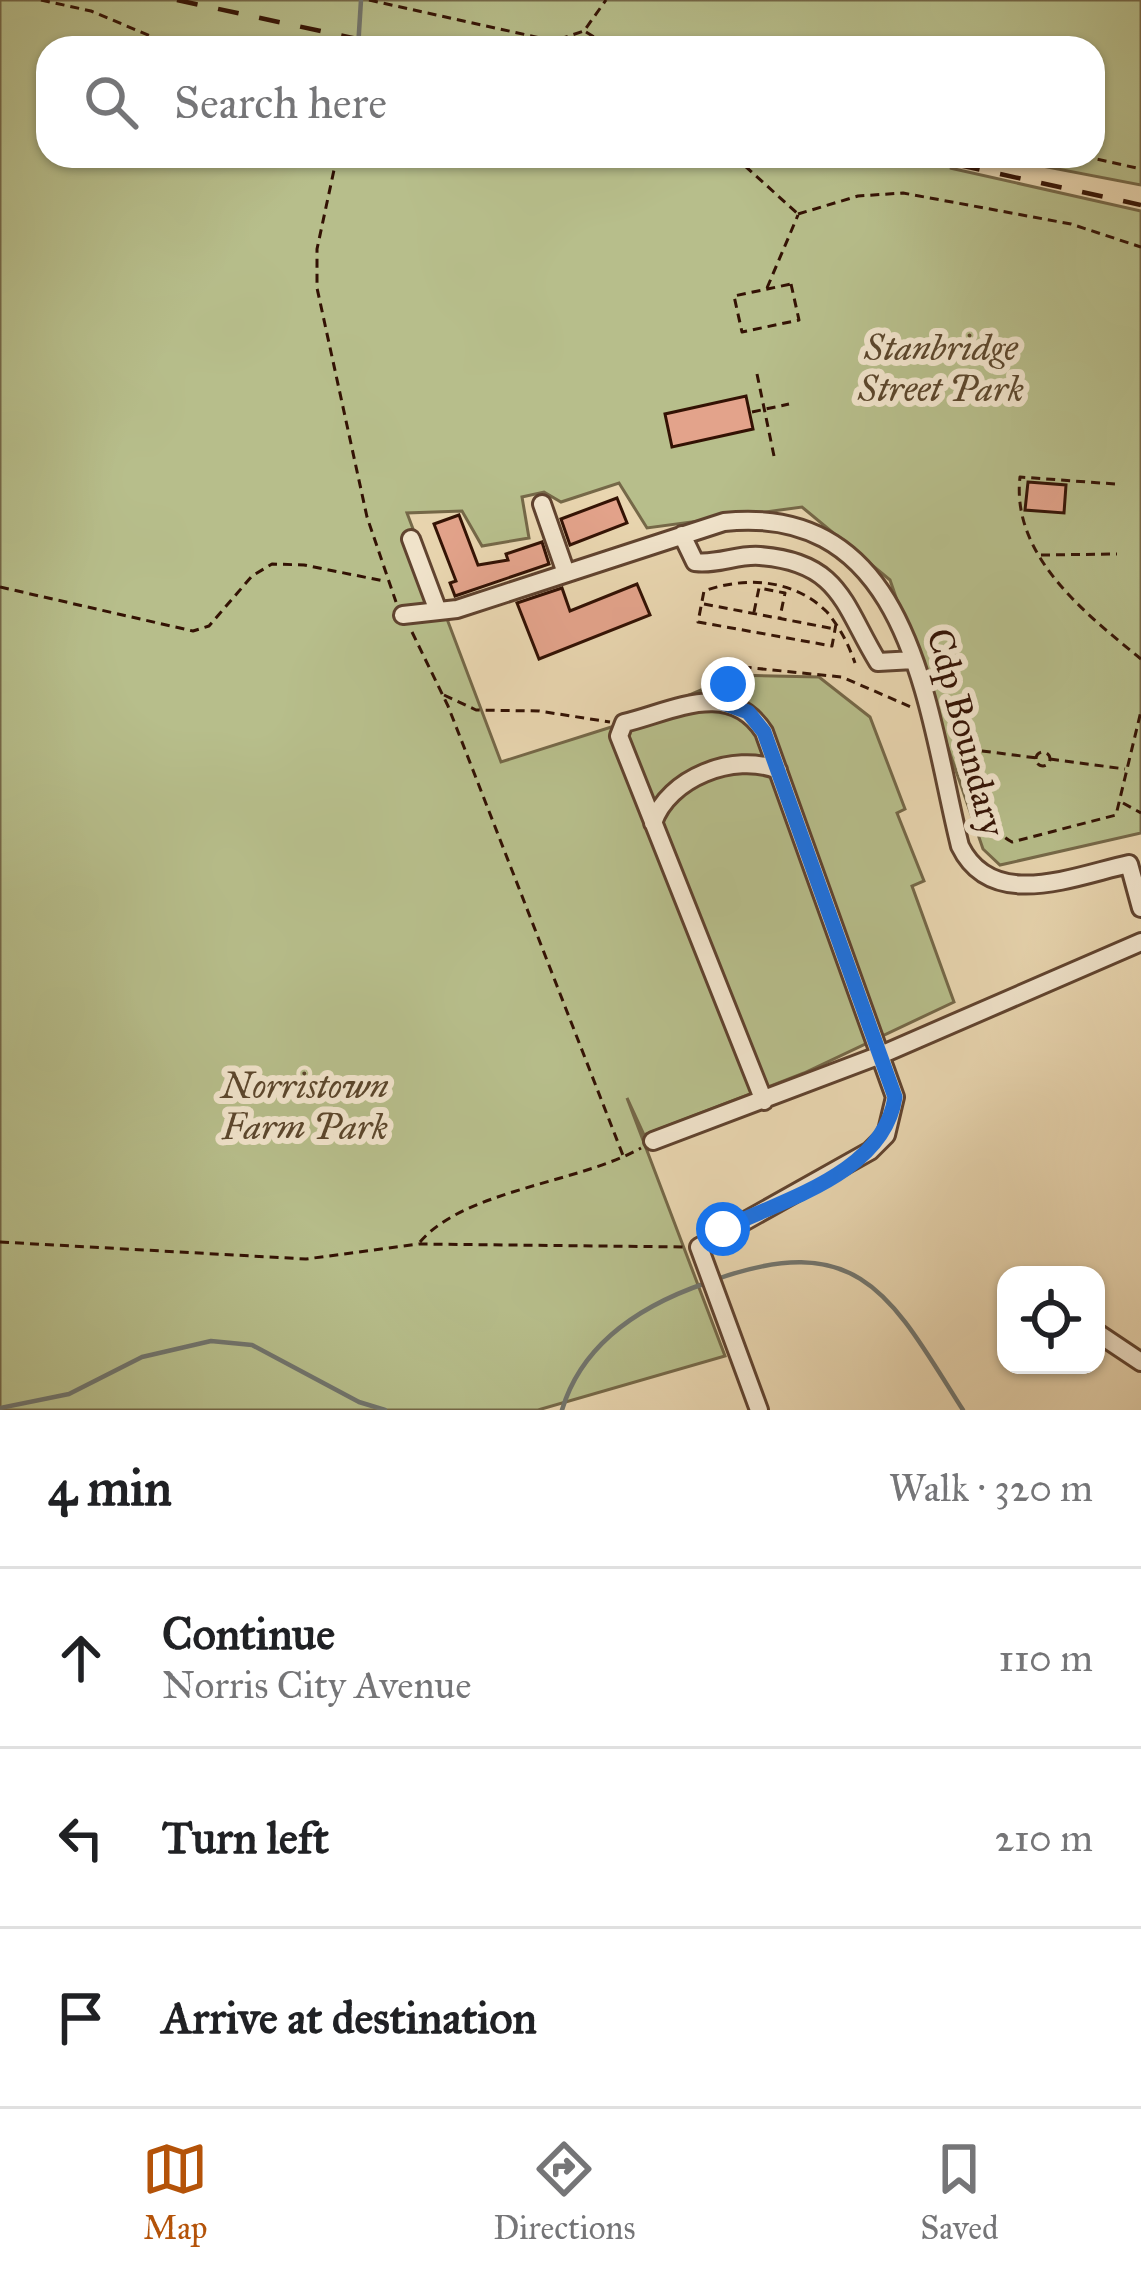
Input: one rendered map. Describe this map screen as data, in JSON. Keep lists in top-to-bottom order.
{
  "streets": {
    "street": ["Cdp Boundary"]
  },
  "parks": ["Stanbridge Street Park", "Norristown Farm Park"],
  "page": {
    "search": "Search here",
    "heading": ["4 min", "Walk · 320 m"],
    "list": [
      ["Continue", "Norris City Avenue", "110 m"],
      ["Turn left", "210 m"],
      "Arrive at destination"
    ],
    "nav": ["Map", "Directions", "Saved"]
  }
}
